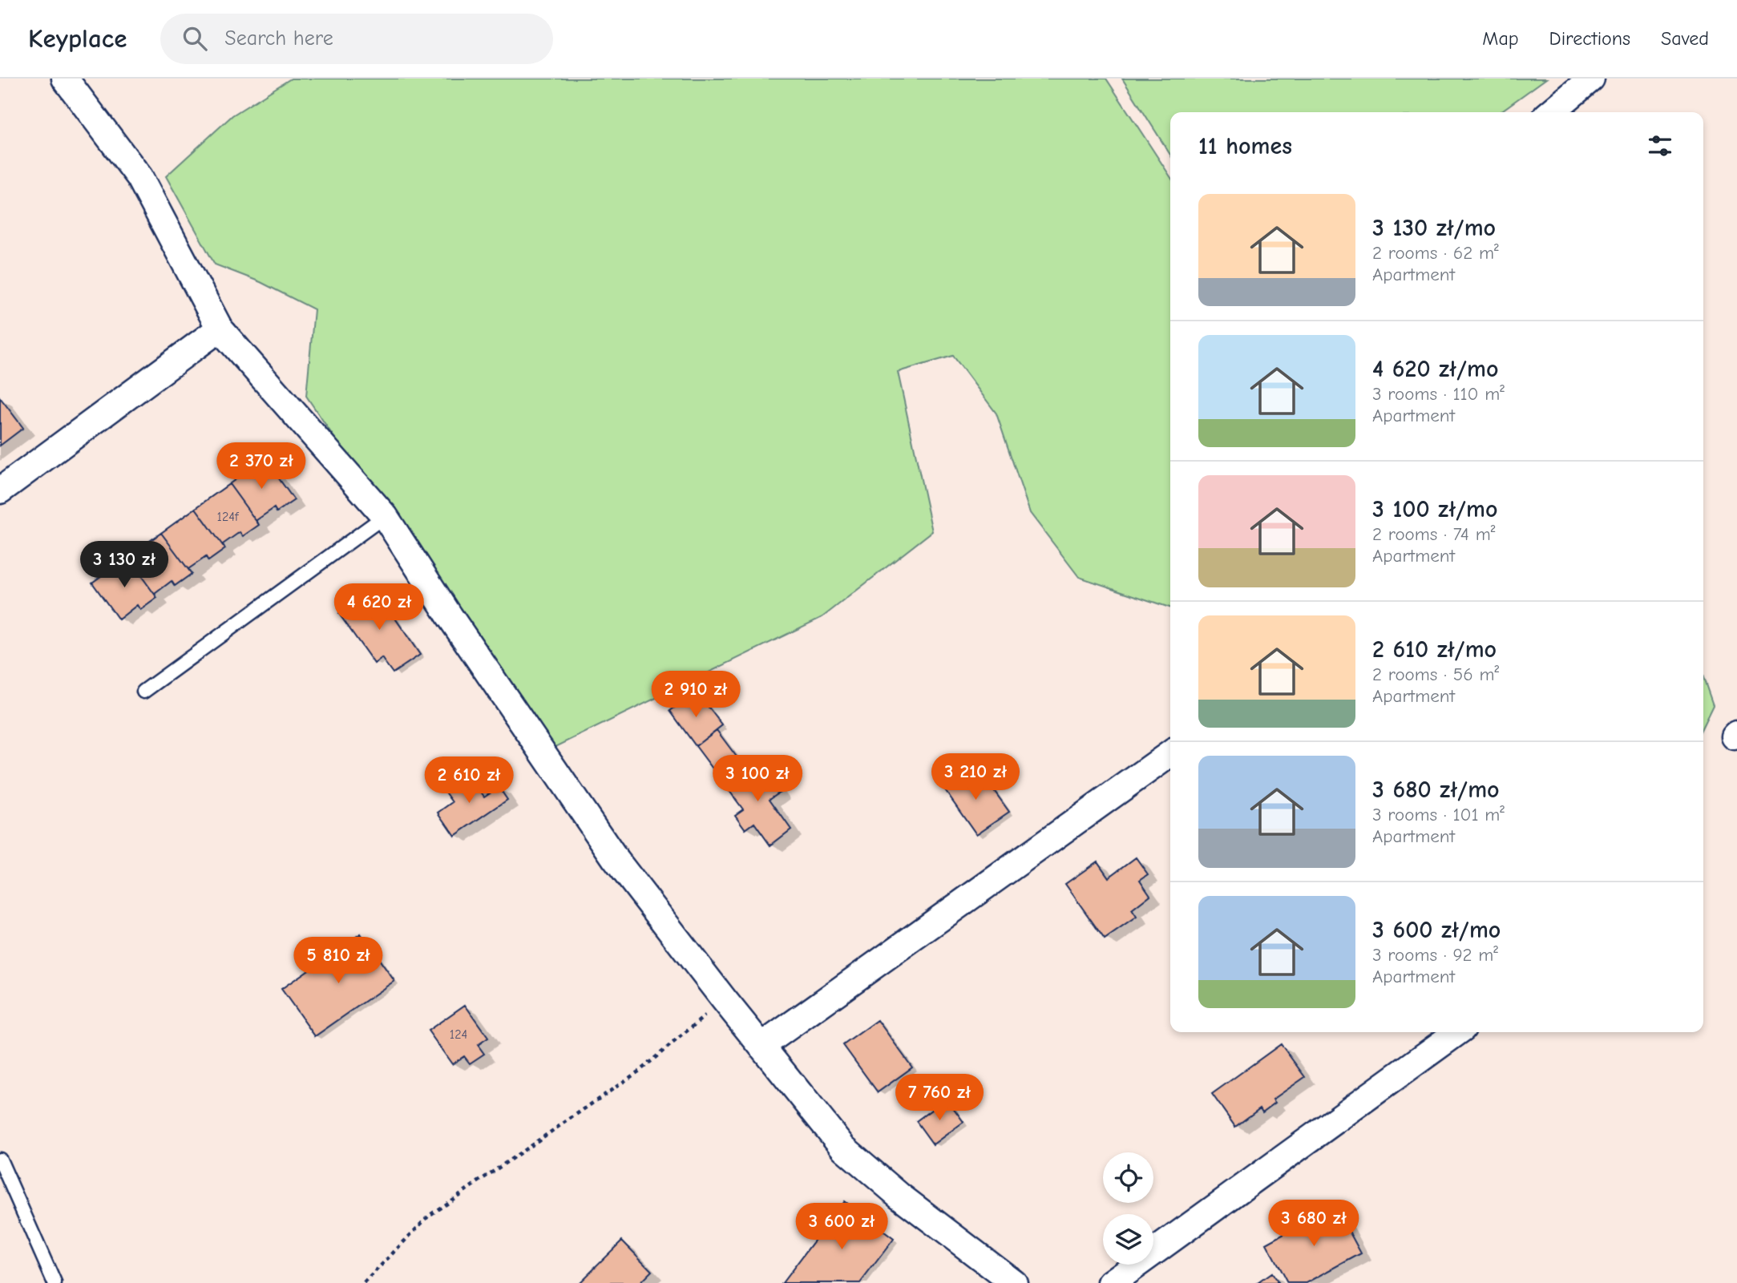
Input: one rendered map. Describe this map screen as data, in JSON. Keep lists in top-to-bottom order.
{
  "house_numbers": ["124f", "124"],
  "page": {
    "header": "Keyplace",
    "search": "Search here",
    "nav": ["Map", "Directions", "Saved"],
    "heading": "11 homes",
    "list": [
      {
        "name": "3 130 zł/mo",
        "note": "2 rooms · 62 m² · Apartment"
      },
      {
        "name": "4 620 zł/mo",
        "note": "3 rooms · 110 m² · Apartment"
      },
      {
        "name": "3 100 zł/mo",
        "note": "2 rooms · 74 m² · Apartment"
      },
      {
        "name": "2 610 zł/mo",
        "note": "2 rooms · 56 m² · Apartment"
      },
      {
        "name": "3 680 zł/mo",
        "note": "3 rooms · 101 m² · Apartment"
      },
      {
        "name": "3 600 zł/mo",
        "note": "3 rooms · 92 m² · Apartment"
      }
    ],
    "price": [
      "2 370 zł",
      "3 130 zł",
      "4 620 zł",
      "2 910 zł",
      "3 210 zł",
      "3 100 zł",
      "2 610 zł",
      "5 810 zł",
      "7 760 zł",
      "3 680 zł",
      "3 600 zł"
    ]
  }
}
